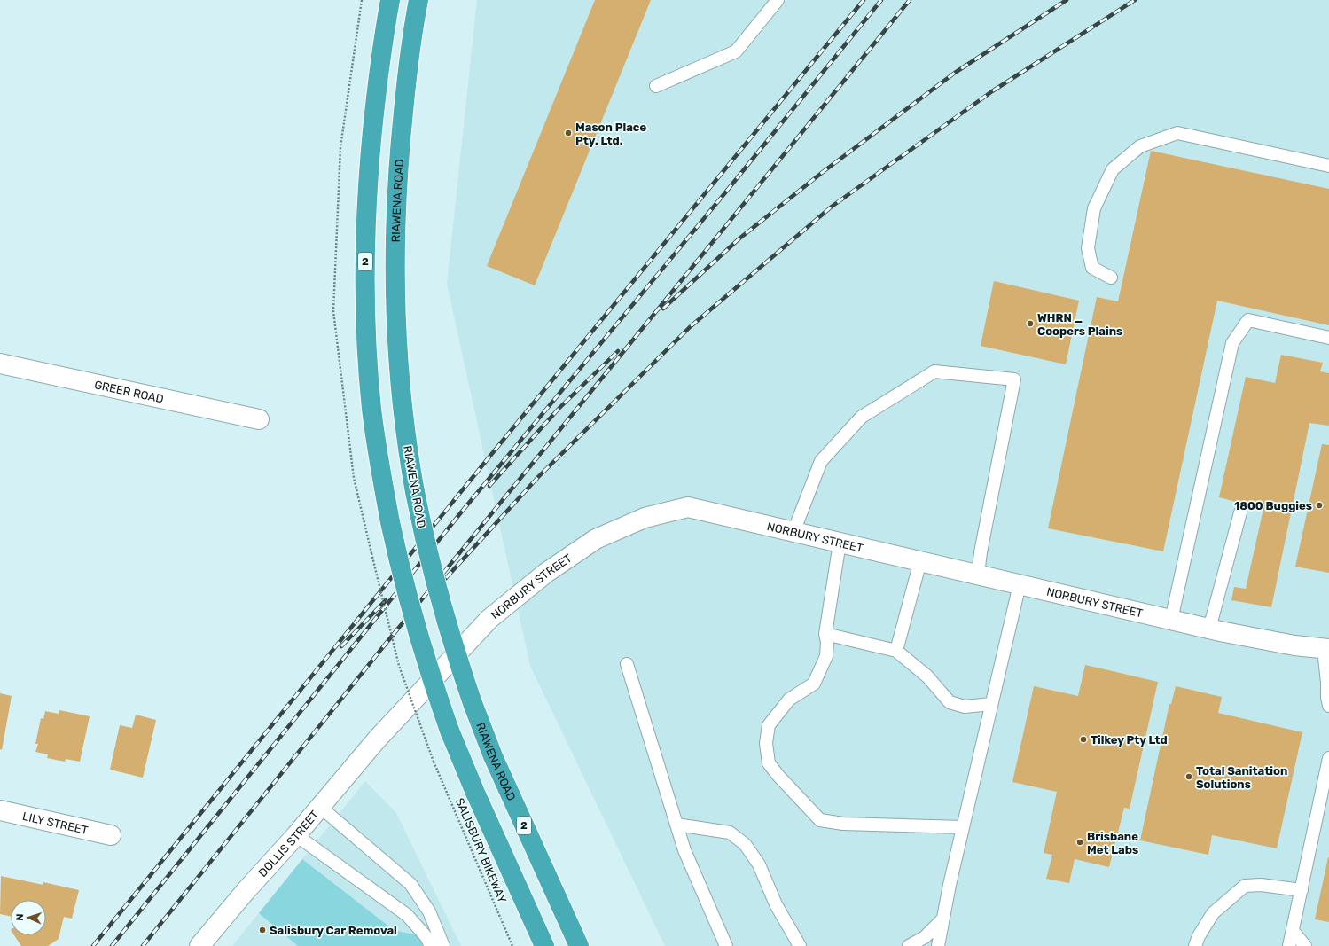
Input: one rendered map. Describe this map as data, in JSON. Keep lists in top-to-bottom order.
{
  "streets": {
    "highway": ["RIAWENA ROAD", "2"],
    "street": [
      "GREER ROAD",
      "NORBURY STREET",
      "LILY STREET",
      "DOLLIS STREET"
    ],
    "path": ["SALISBURY BIKEWAY"]
  },
  "crossings": [
    ["NORBURY STREET", "DOLLIS STREET"]
  ],
  "places": [
    "Mason Place Pty. Ltd.",
    "WHRN _ Coopers Plains",
    "1800 Buggies",
    "Tilkey Pty Ltd",
    "Total Sanitation Solutions",
    "Brisbane Met Labs",
    "Salisbury Car Removal"
  ],
  "north": "left"
}
